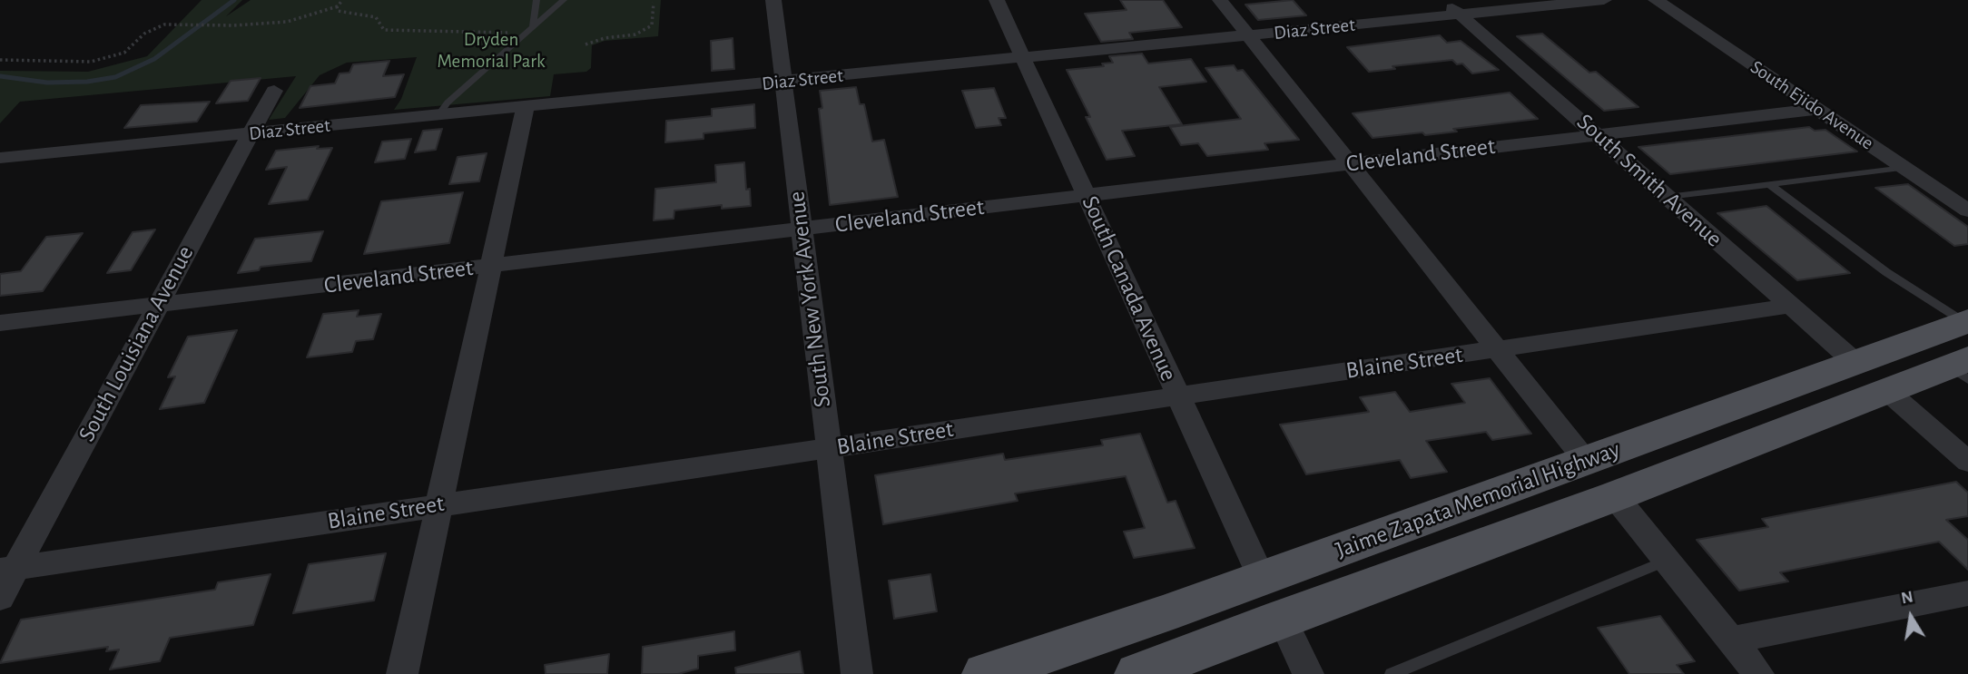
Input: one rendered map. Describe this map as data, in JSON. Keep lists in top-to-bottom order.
{
  "streets": {
    "main road": ["Jaime Zapata Memorial Highway"],
    "street": [
      "Diaz Street",
      "South Ejido Avenue",
      "Cleveland Street",
      "South Smith Avenue",
      "South Canada Avenue",
      "South New York Avenue",
      "South Louisiana Avenue",
      "Blaine Street"
    ]
  },
  "crossings": [
    ["Diaz Street", "South Smith Avenue"],
    ["Diaz Street", "South Canada Avenue"],
    ["Diaz Street", "South New York Avenue"],
    ["Diaz Street", "South Louisiana Avenue"],
    ["South Ejido Avenue", "Cleveland Street"],
    ["Cleveland Street", "South Smith Avenue"],
    ["Cleveland Street", "South Canada Avenue"],
    ["Cleveland Street", "South New York Avenue"],
    ["Cleveland Street", "South Louisiana Avenue"],
    ["South Smith Avenue", "Blaine Street"],
    ["South Smith Avenue", "Jaime Zapata Memorial Highway"],
    ["South Canada Avenue", "Blaine Street"],
    ["South Canada Avenue", "Jaime Zapata Memorial Highway"],
    ["South New York Avenue", "Blaine Street"],
    ["South Louisiana Avenue", "Blaine Street"]
  ],
  "parks": ["Dryden Memorial Park"],
  "north": "top"
}
